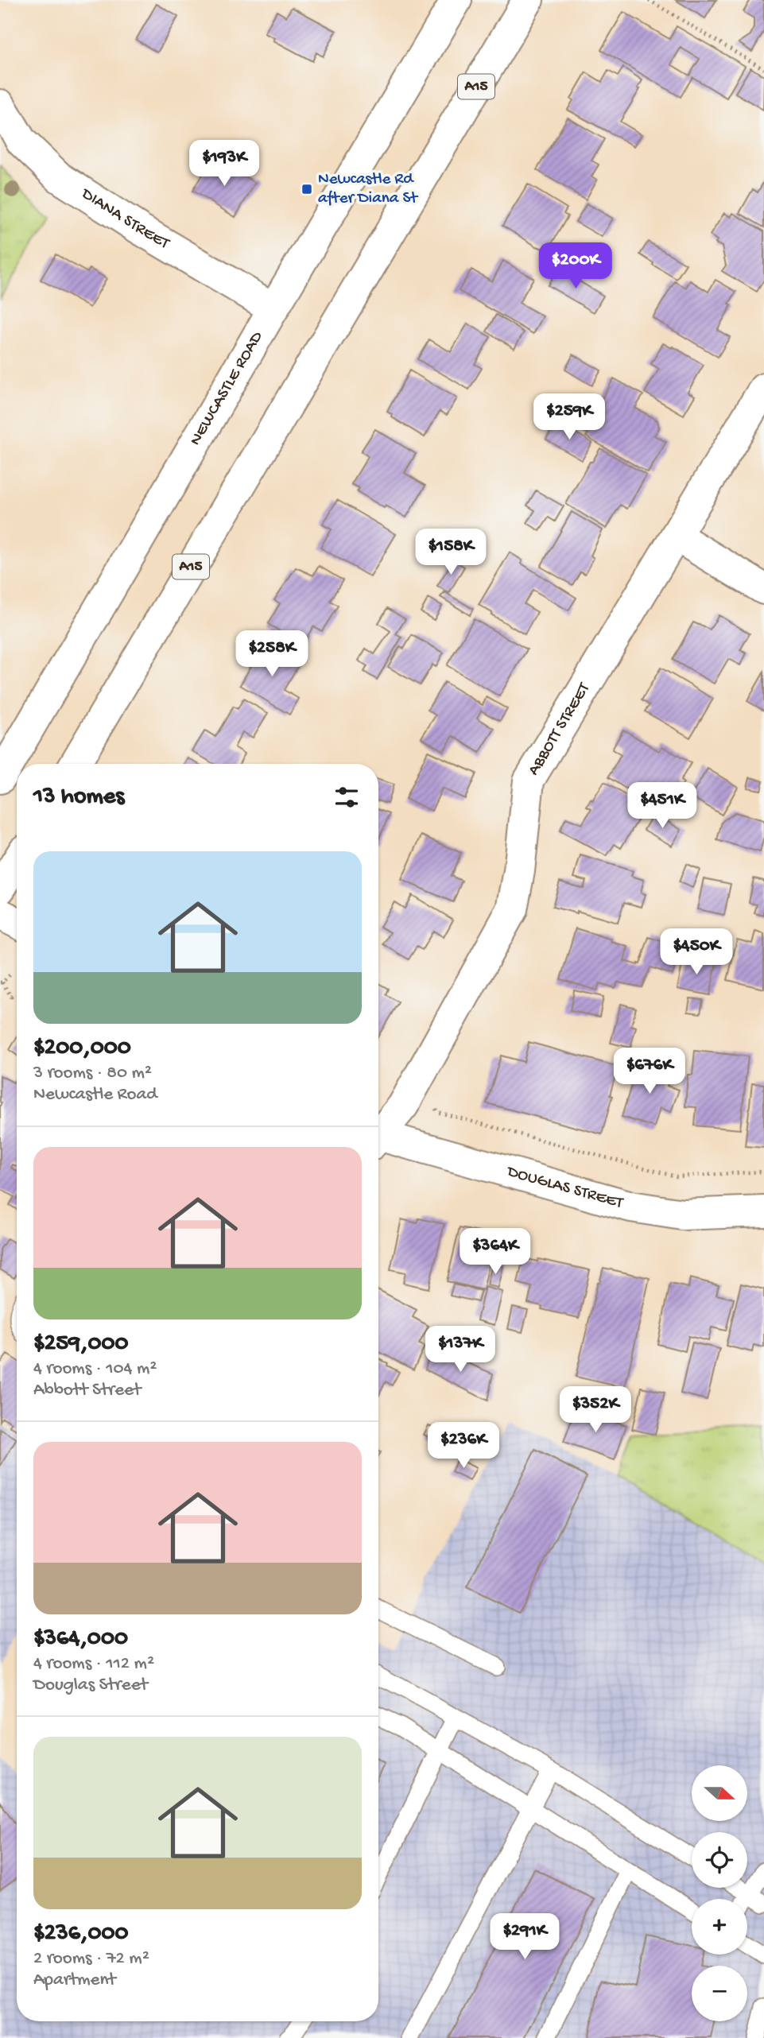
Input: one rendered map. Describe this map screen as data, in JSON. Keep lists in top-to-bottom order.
{
  "streets": {
    "main road": [
      "A15",
      "DIANA STREET",
      "NEWCASTLE ROAD",
      "ABBOTT STREET",
      "DOUGLAS STREET"
    ]
  },
  "crossings": [
    ["DIANA STREET", "NEWCASTLE ROAD"]
  ],
  "places": {
    "transit": ["Newcastle Rd after Diana St"]
  },
  "north": "right",
  "page": {
    "price": [
      "$193K",
      "$200K",
      "$259K",
      "$158K",
      "$258K",
      "$451K",
      "$450K",
      "$676K",
      "$364K",
      "$137K",
      "$352K",
      "$236K",
      "$291K"
    ],
    "heading": "13 homes",
    "list": [
      {
        "name": "$200,000",
        "note": "3 rooms · 80 m² · Newcastle Road"
      },
      {
        "name": "$259,000",
        "note": "4 rooms · 104 m² · Abbott Street"
      },
      {
        "name": "$364,000",
        "note": "4 rooms · 112 m² · Douglas Street"
      },
      {
        "name": "$236,000",
        "note": "2 rooms · 72 m² · Apartment"
      }
    ],
    "map_buttons": ["+", "−"]
  }
}
